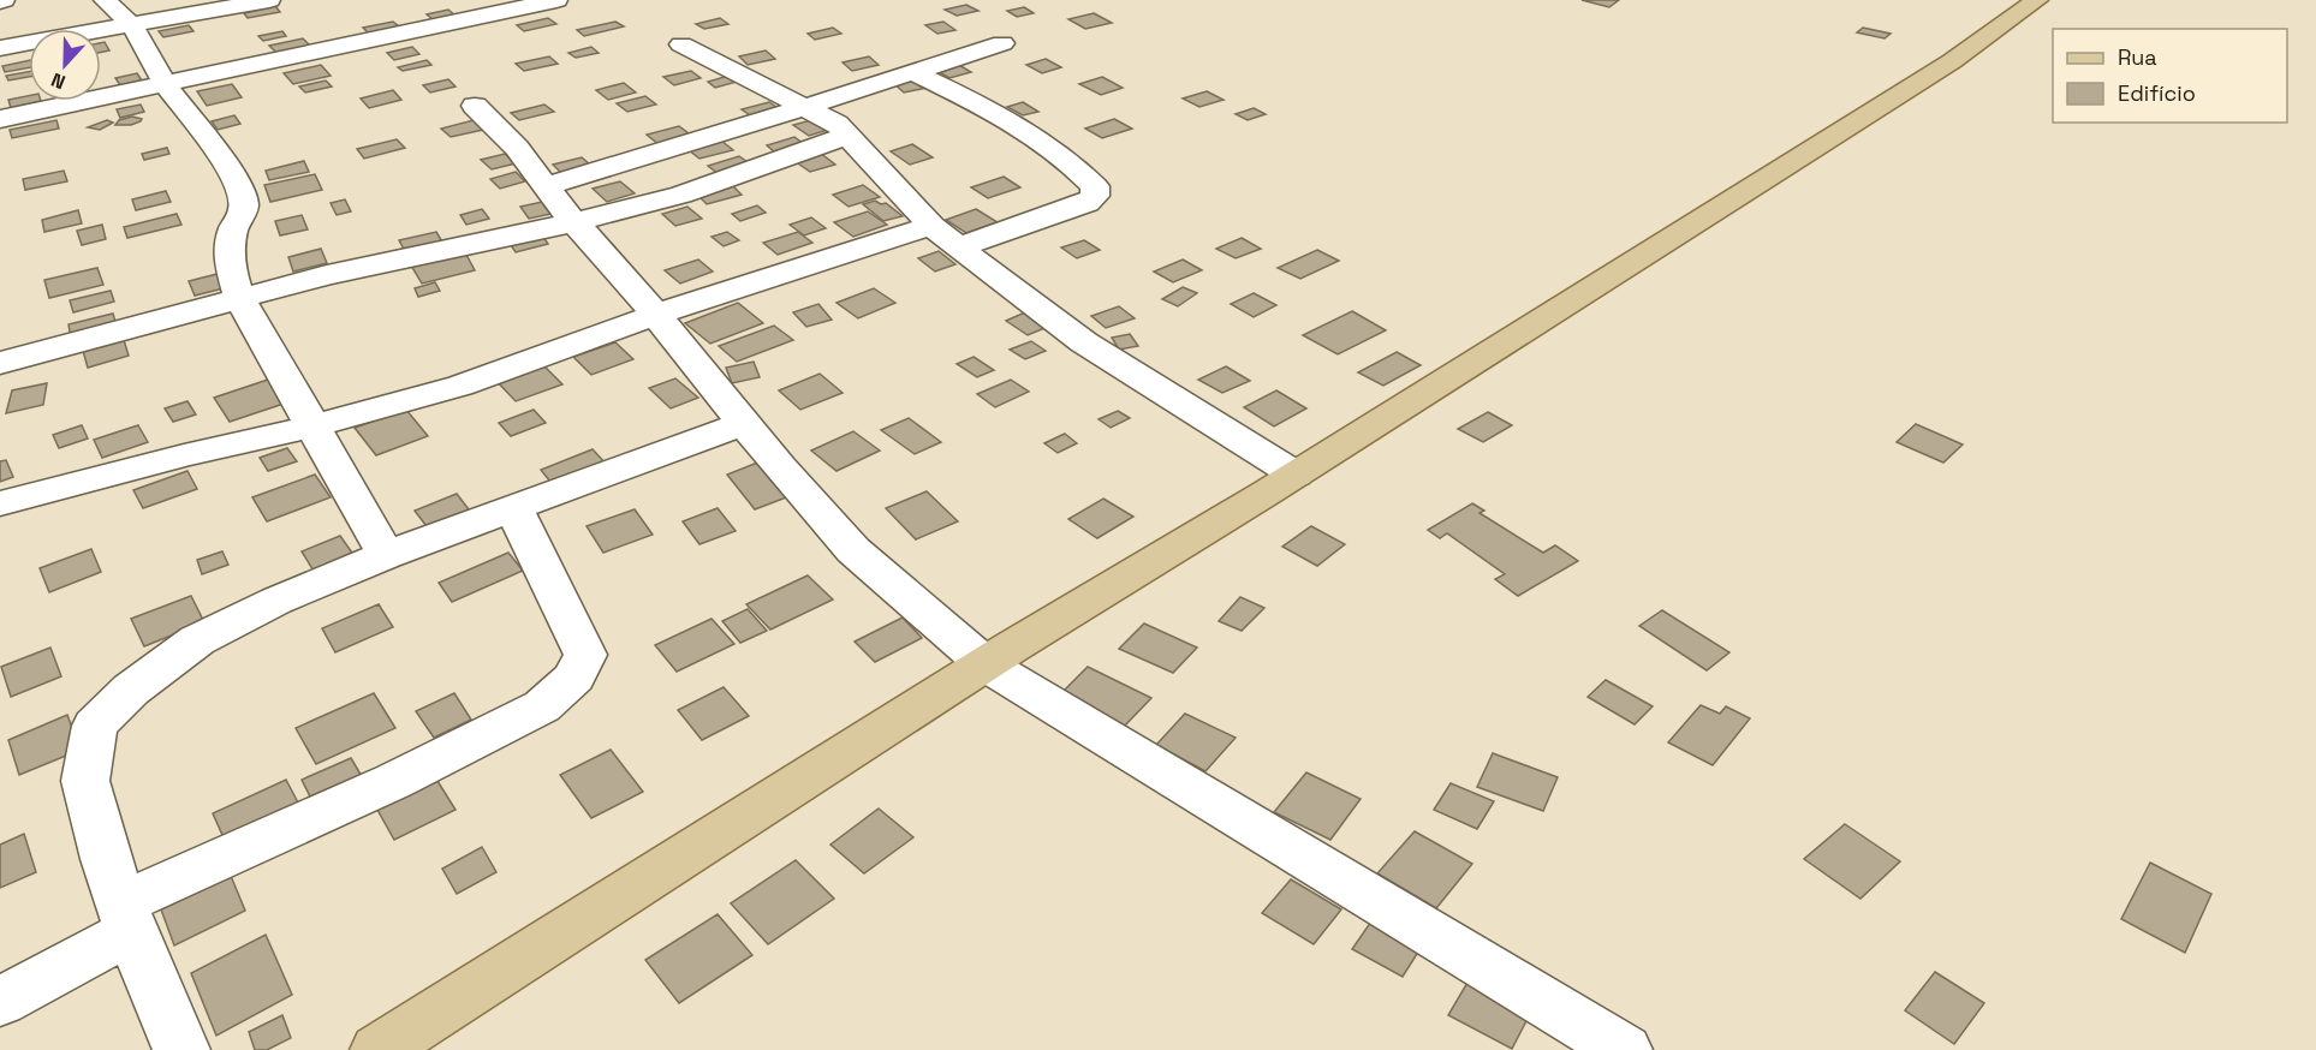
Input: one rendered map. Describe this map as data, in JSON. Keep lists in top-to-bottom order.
{
  "legend": ["Rua", "Edifício"],
  "north": "bottom"
}
